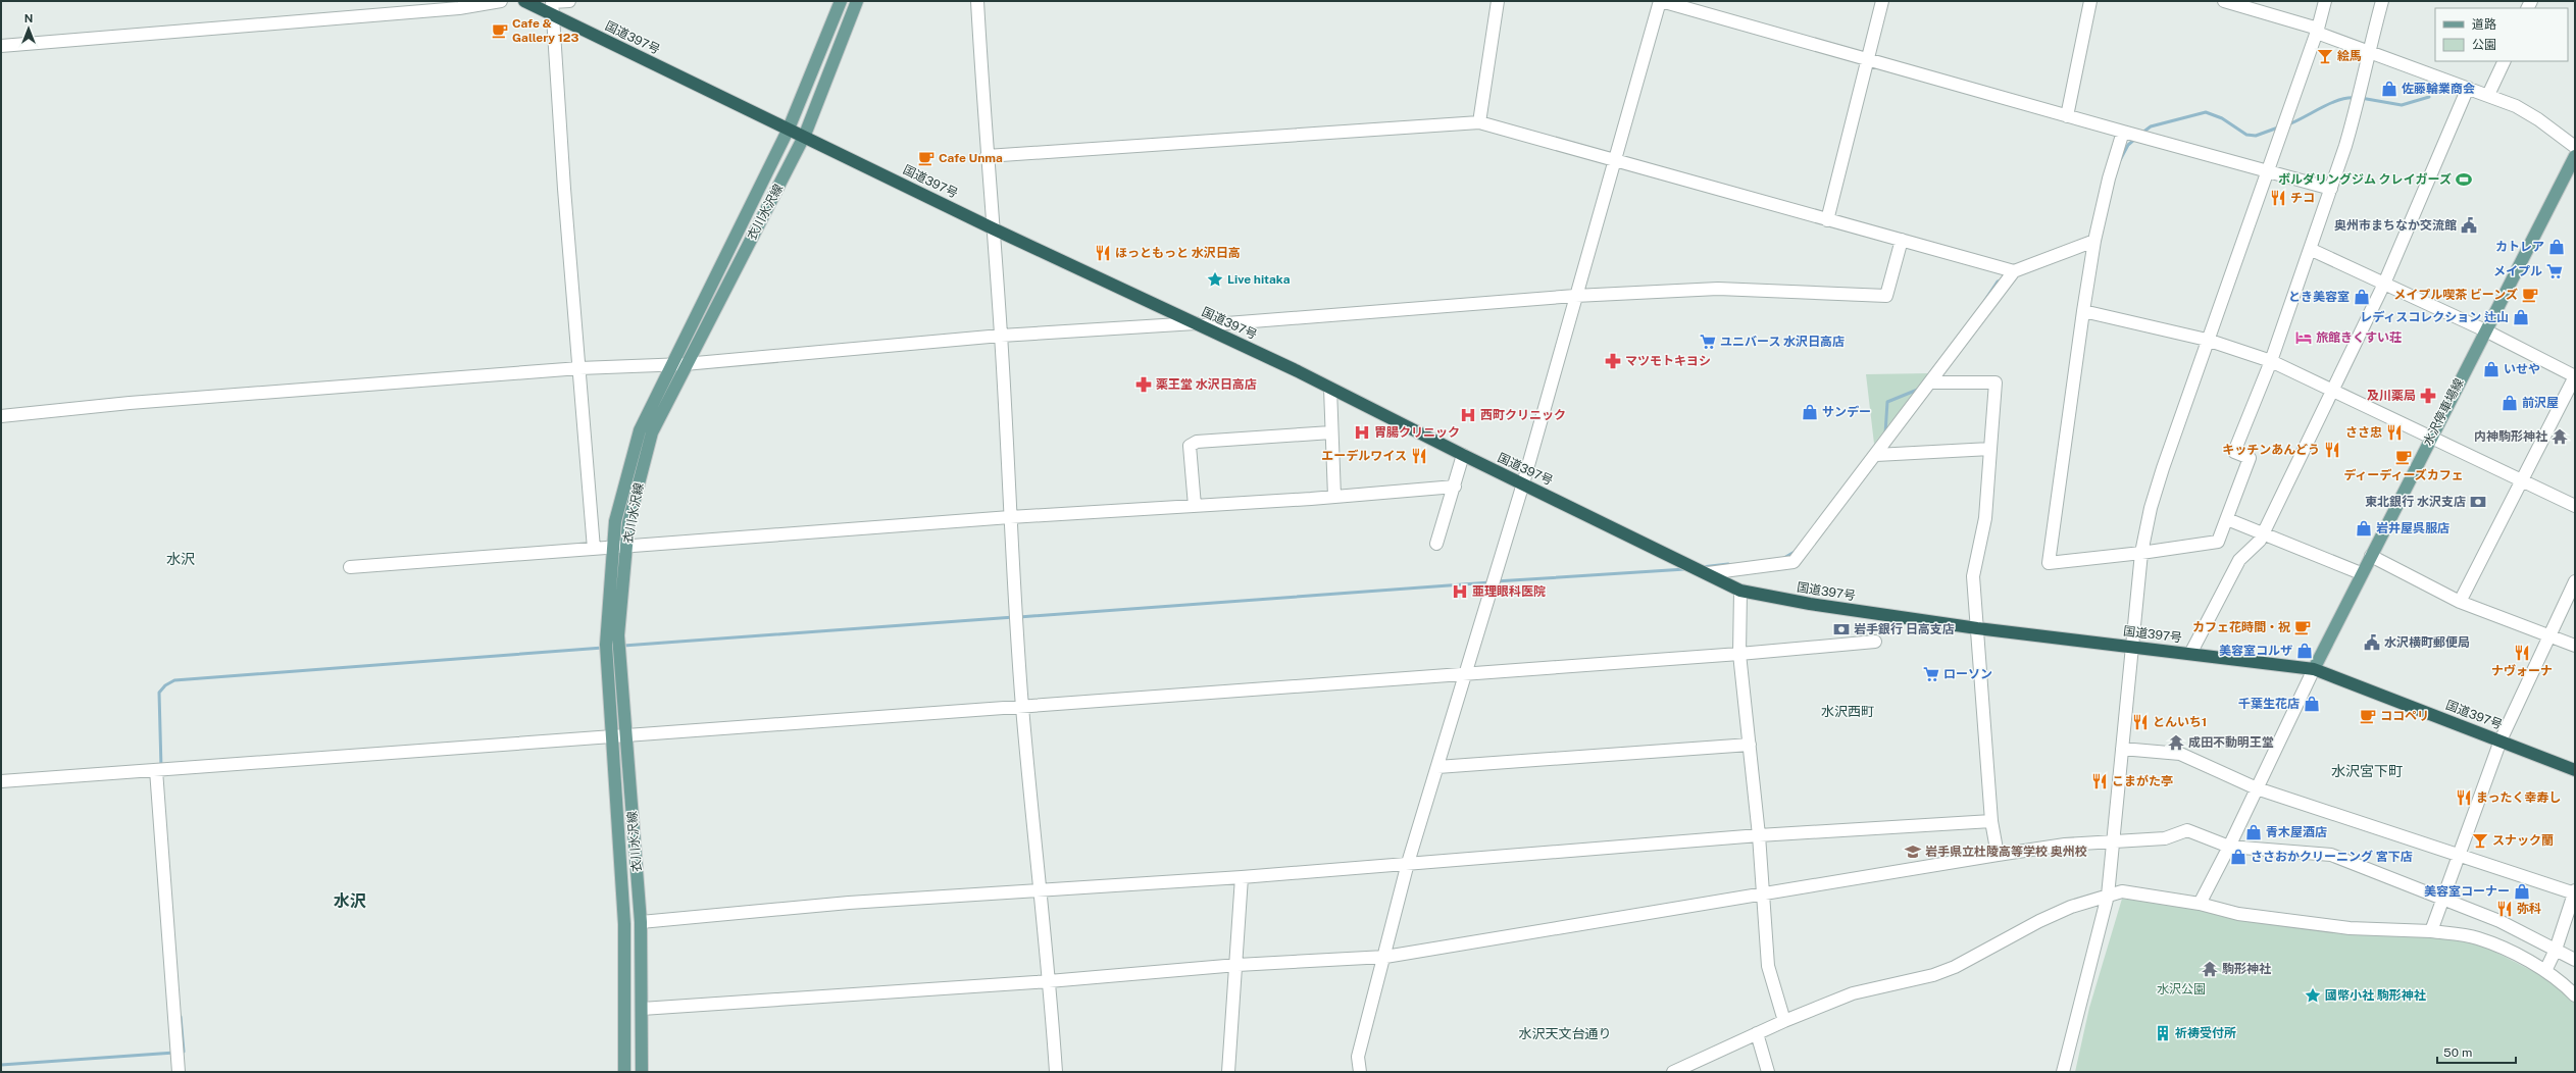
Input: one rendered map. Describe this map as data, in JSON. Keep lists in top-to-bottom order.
{
  "streets": {
    "highway": ["国道397号"],
    "main road": ["衣川水沢線", "水沢停車場線"]
  },
  "crossings": [
    ["国道397号", "衣川水沢線"],
    ["国道397号", "水沢停車場線"]
  ],
  "districts": [
    "水沢",
    "水沢西町",
    "水沢宮下町",
    "水沢",
    "水沢天文台通り"
  ],
  "parks": ["水沢公園"],
  "places": {
    "cafe": [
      "Cafe & Gallery 123",
      "Cafe Unma",
      "メイプル喫茶 ビーンズ",
      "ディーディーズカフェ",
      "カフェ花時間・祝",
      "ココペリ"
    ],
    "bar": ["絵馬", "スナック蘭"],
    "shop": [
      "佐藤輪業商会",
      "カトレア",
      "とき美容室",
      "レディスコレクション 辻山",
      "いせや",
      "前沢屋",
      "サンデー",
      "岩井屋呉服店",
      "美容室コルザ",
      "千葉生花店",
      "青木屋酒店",
      "ささおかクリーニング 宮下店",
      "美容室コーナー"
    ],
    "sports": ["ボルダリングジム クレイガーズ"],
    "restaurant": [
      "チコ",
      "ほっともっと 水沢日高",
      "ささ忠",
      "キッチンあんどう",
      "エーデルワイス",
      "ナヴォーナ",
      "とんいち1",
      "こまがた亭",
      "まったく幸寿し",
      "弥科"
    ],
    "public building": ["奥州市まちなか交流館", "水沢横町郵便局"],
    "supermarket": ["メイプル", "ユニバース 水沢日高店", "ローソン"],
    "place": ["Live hitaka", "國幣小社 駒形神社"],
    "hotel": ["旅館きくすい荘"],
    "pharmacy": ["マツモトキヨシ", "薬王堂 水沢日高店", "及川薬局"],
    "hospital": ["西町クリニック", "胃腸クリニック", "亜理眼科医院"],
    "temple": ["内神駒形神社", "成田不動明王堂", "駒形神社"],
    "bank": ["東北銀行 水沢支店", "岩手銀行 日高支店"],
    "school or university": ["岩手県立杜陵高等学校 奥州校"],
    "building": ["祈祷受付所"]
  },
  "legend": ["道路", "公園"],
  "scale_bar": "50 m",
  "north": "top"
}
